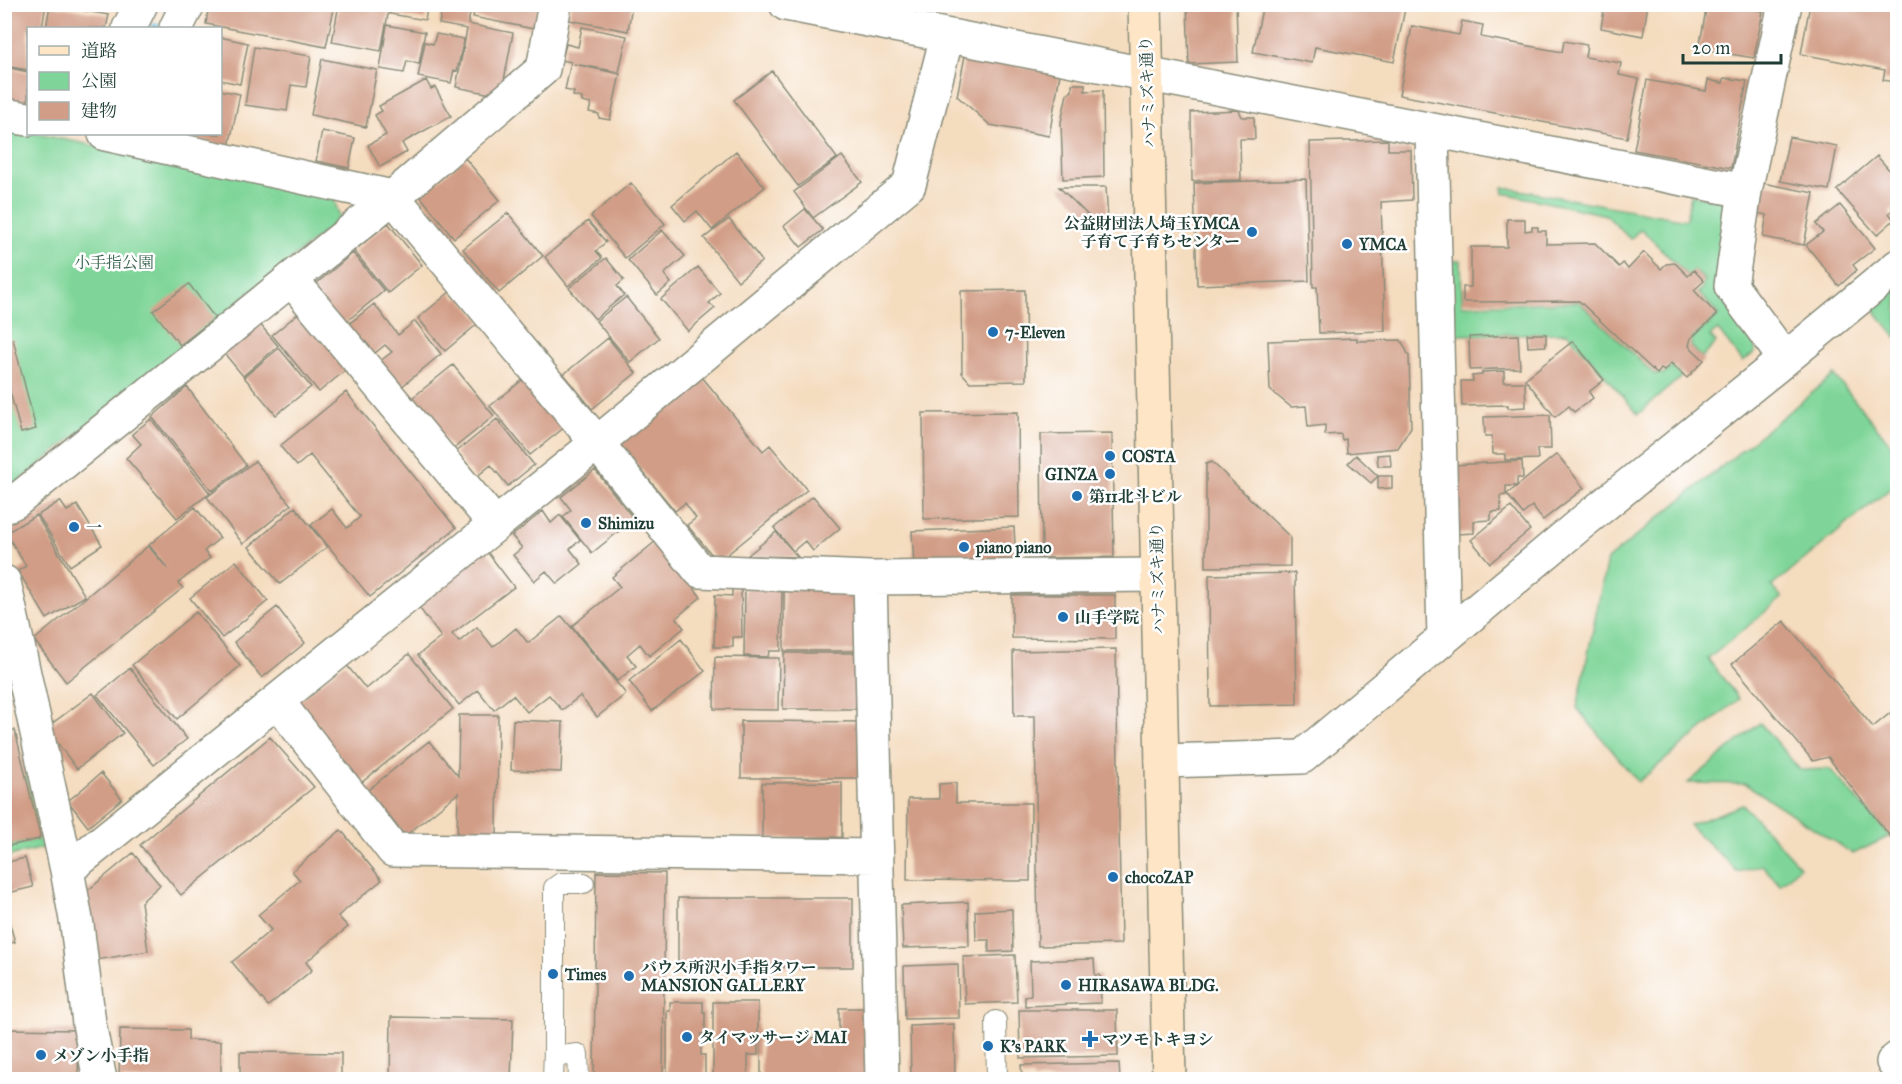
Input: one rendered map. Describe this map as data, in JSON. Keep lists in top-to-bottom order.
{
  "streets": {
    "street": ["ハナミズキ通り"]
  },
  "parks": ["小手指公園"],
  "places": {
    "other": [
      "公益財団法人埼玉YMCA 子育て子育ちセンター",
      "YMCA",
      "7-Eleven",
      "COSTA",
      "GINZA",
      "第11北斗ビル",
      "Shimizu",
      "一",
      "piano piano",
      "山手学院",
      "chocoZAP",
      "Times",
      "バウス所沢小手指タワー MANSION GALLERY",
      "HIRASAWA BLDG.",
      "タイマッサージ MAI",
      "K's PARK",
      "メゾン小手指"
    ],
    "health": ["マツモトキヨシ"]
  },
  "legend": ["道路", "公園", "建物"],
  "scale_bar": "20 m"
}
